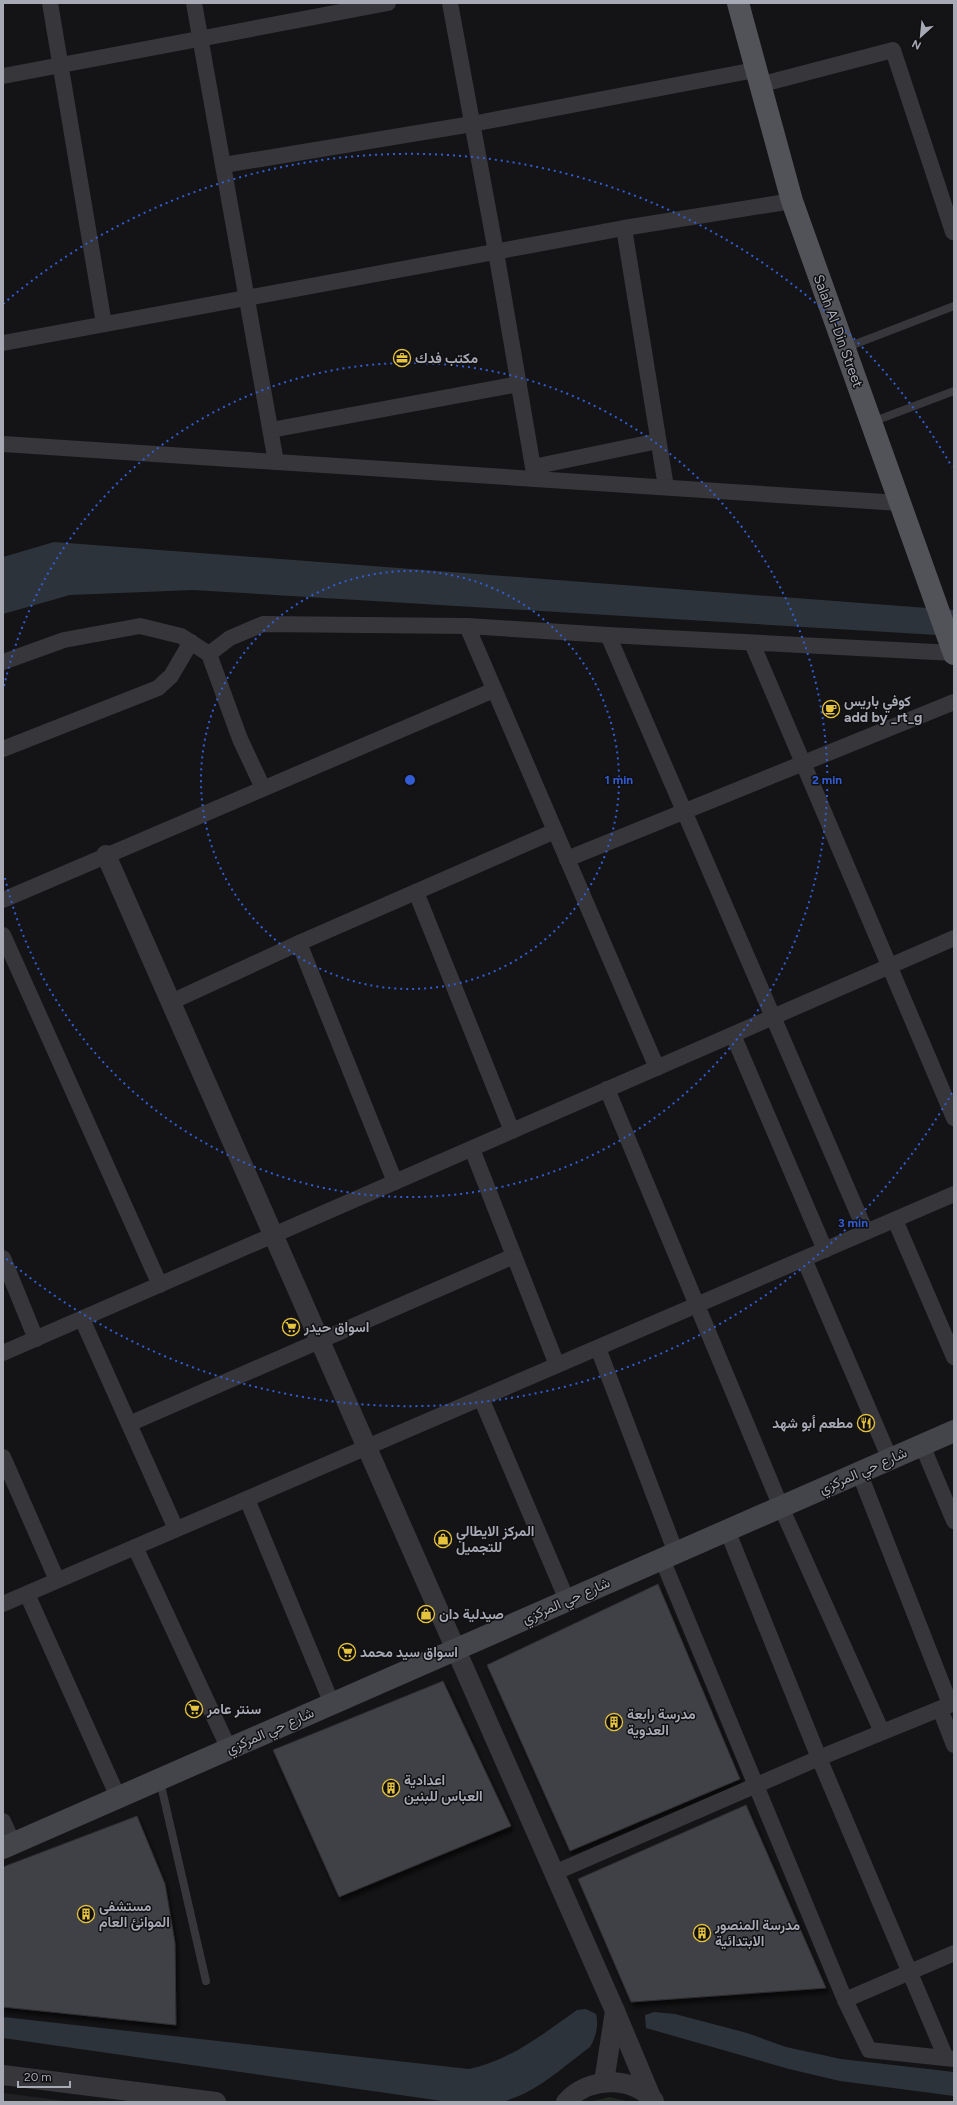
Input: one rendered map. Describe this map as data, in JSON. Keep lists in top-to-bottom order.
{
  "streets": {
    "main road": ["Salah Al-Din Street", "شارع حي المركزي"]
  },
  "places": {
    "office": ["مكتب فدك"],
    "cafe": ["كوفي باريس add by _rt_g"],
    "supermarket": ["اسواق حيدر", "اسواق سيد محمد", "سنتر عامر"],
    "restaurant": ["مطعم أبو شهد"],
    "shop": ["المركز الايطالي للتجميل", "صيدلية دان"],
    "building": [
      "مدرسة رابعة العدوية",
      "اعدادية العباس للبنين",
      "مستشفى الموانئ العام",
      "مدرسة المنصور الابتدائية"
    ]
  },
  "scale_bar": "20 m",
  "north": "bottom left",
  "rings": ["1 min", "2 min", "3 min"]
}
